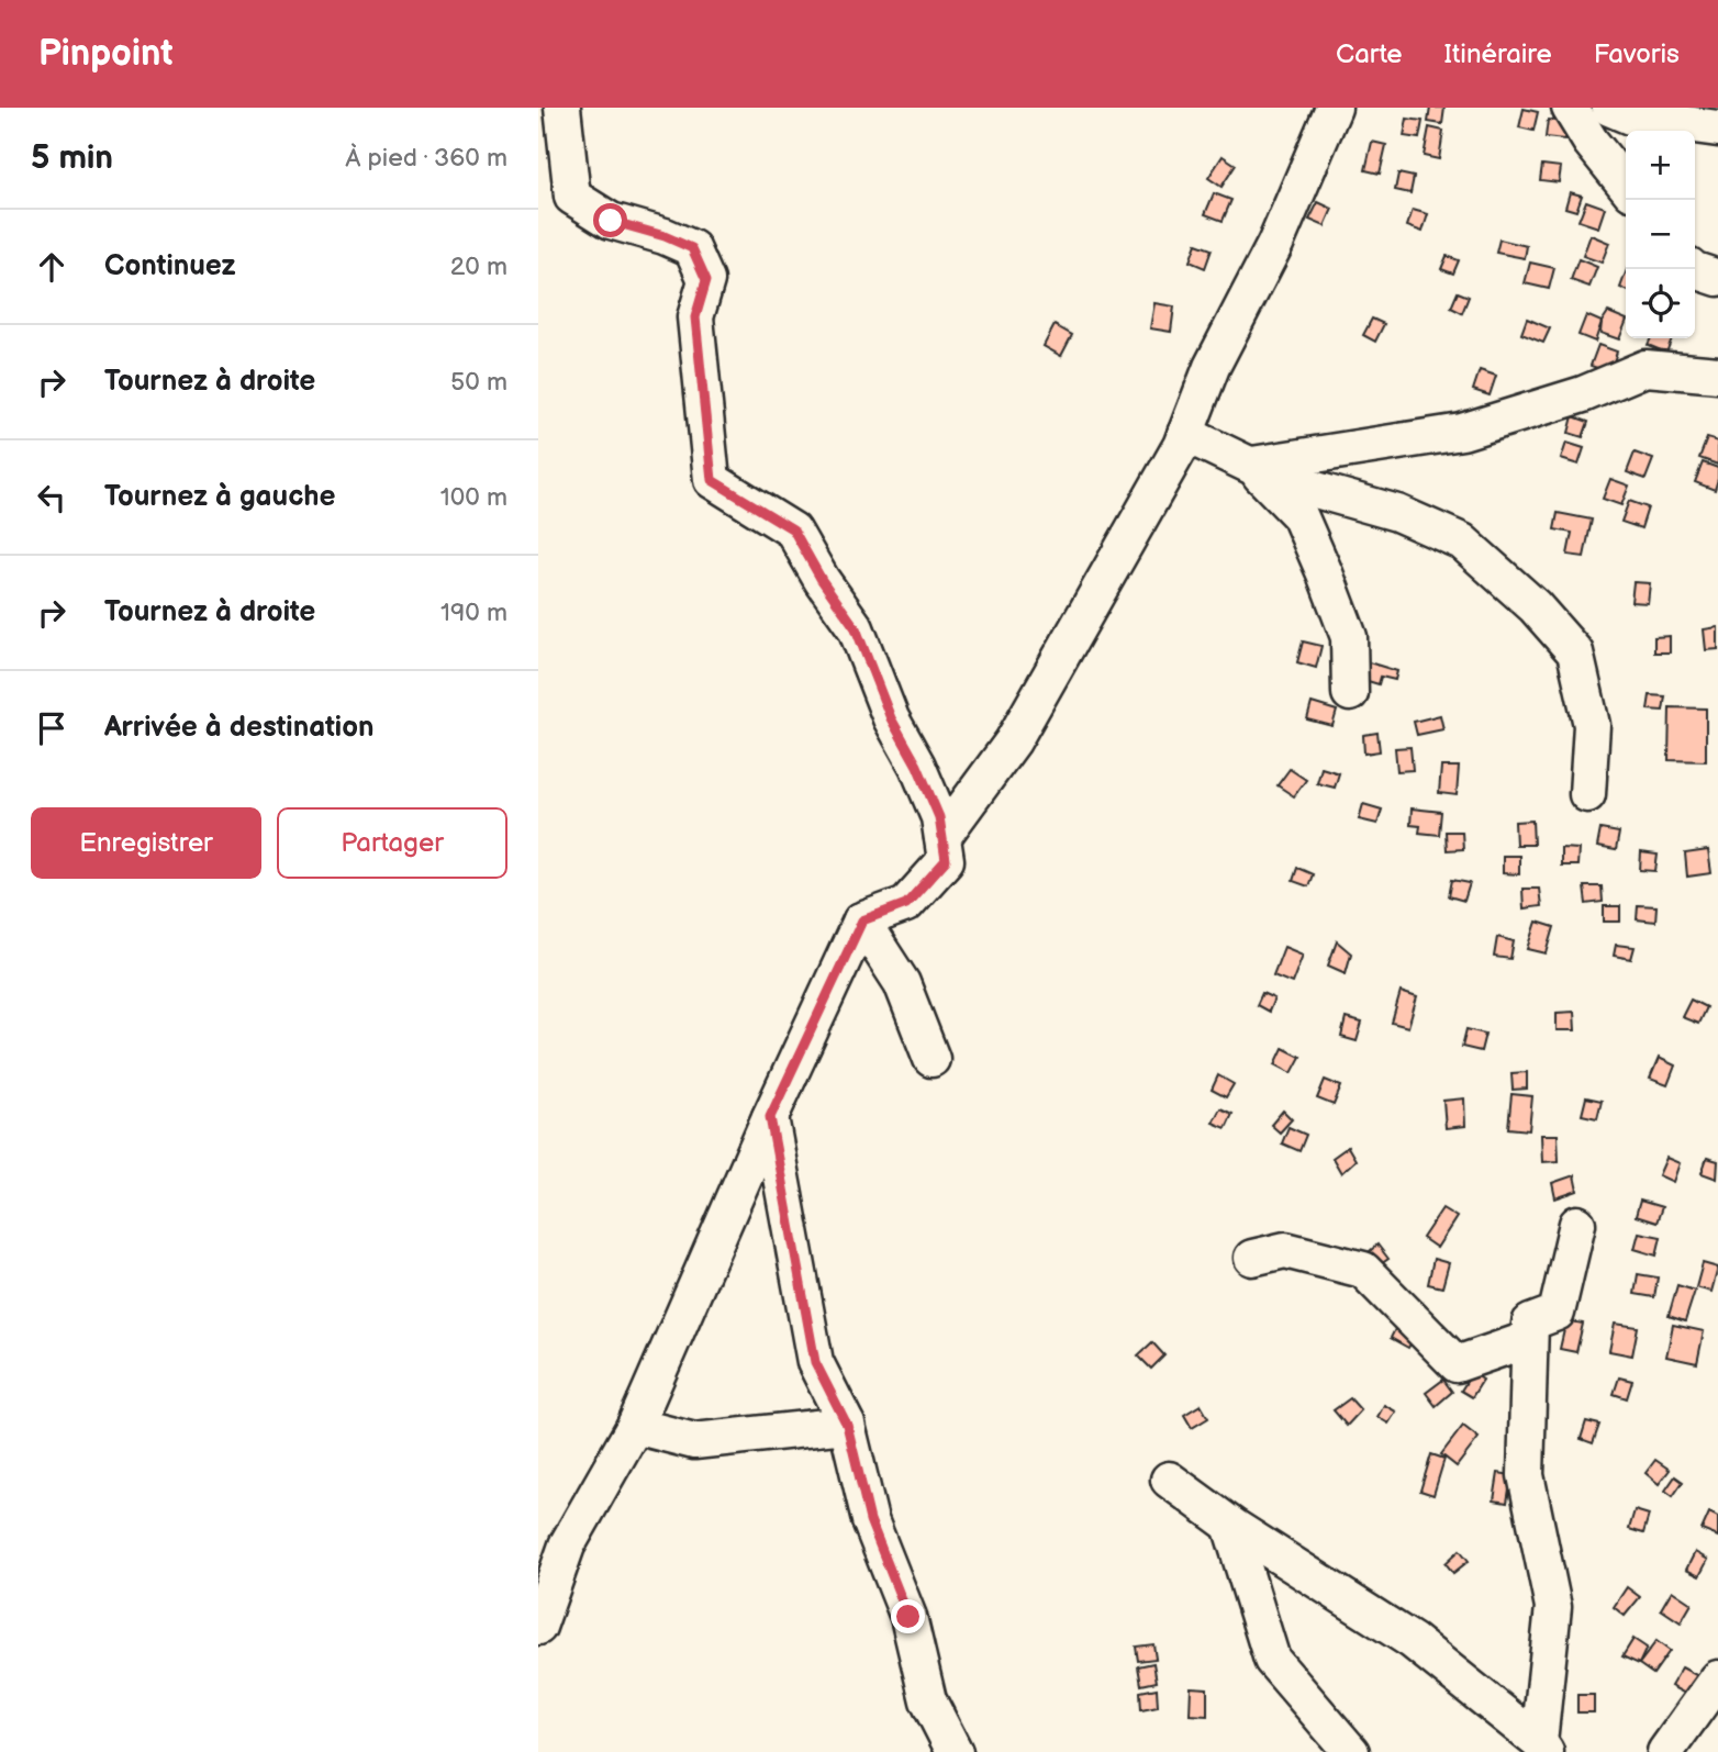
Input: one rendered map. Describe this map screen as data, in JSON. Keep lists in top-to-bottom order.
{
  "page": {
    "header": "Pinpoint",
    "nav": ["Carte", "Itinéraire", "Favoris"],
    "heading": ["5 min", "À pied · 360 m"],
    "map_buttons": ["+", "−"],
    "list": [
      ["Continuez", "20 m"],
      ["Tournez à droite", "50 m"],
      ["Tournez à gauche", "100 m"],
      ["Tournez à droite", "190 m"],
      "Arrivée à destination"
    ],
    "buttons": ["Enregistrer", "Partager"]
  }
}
